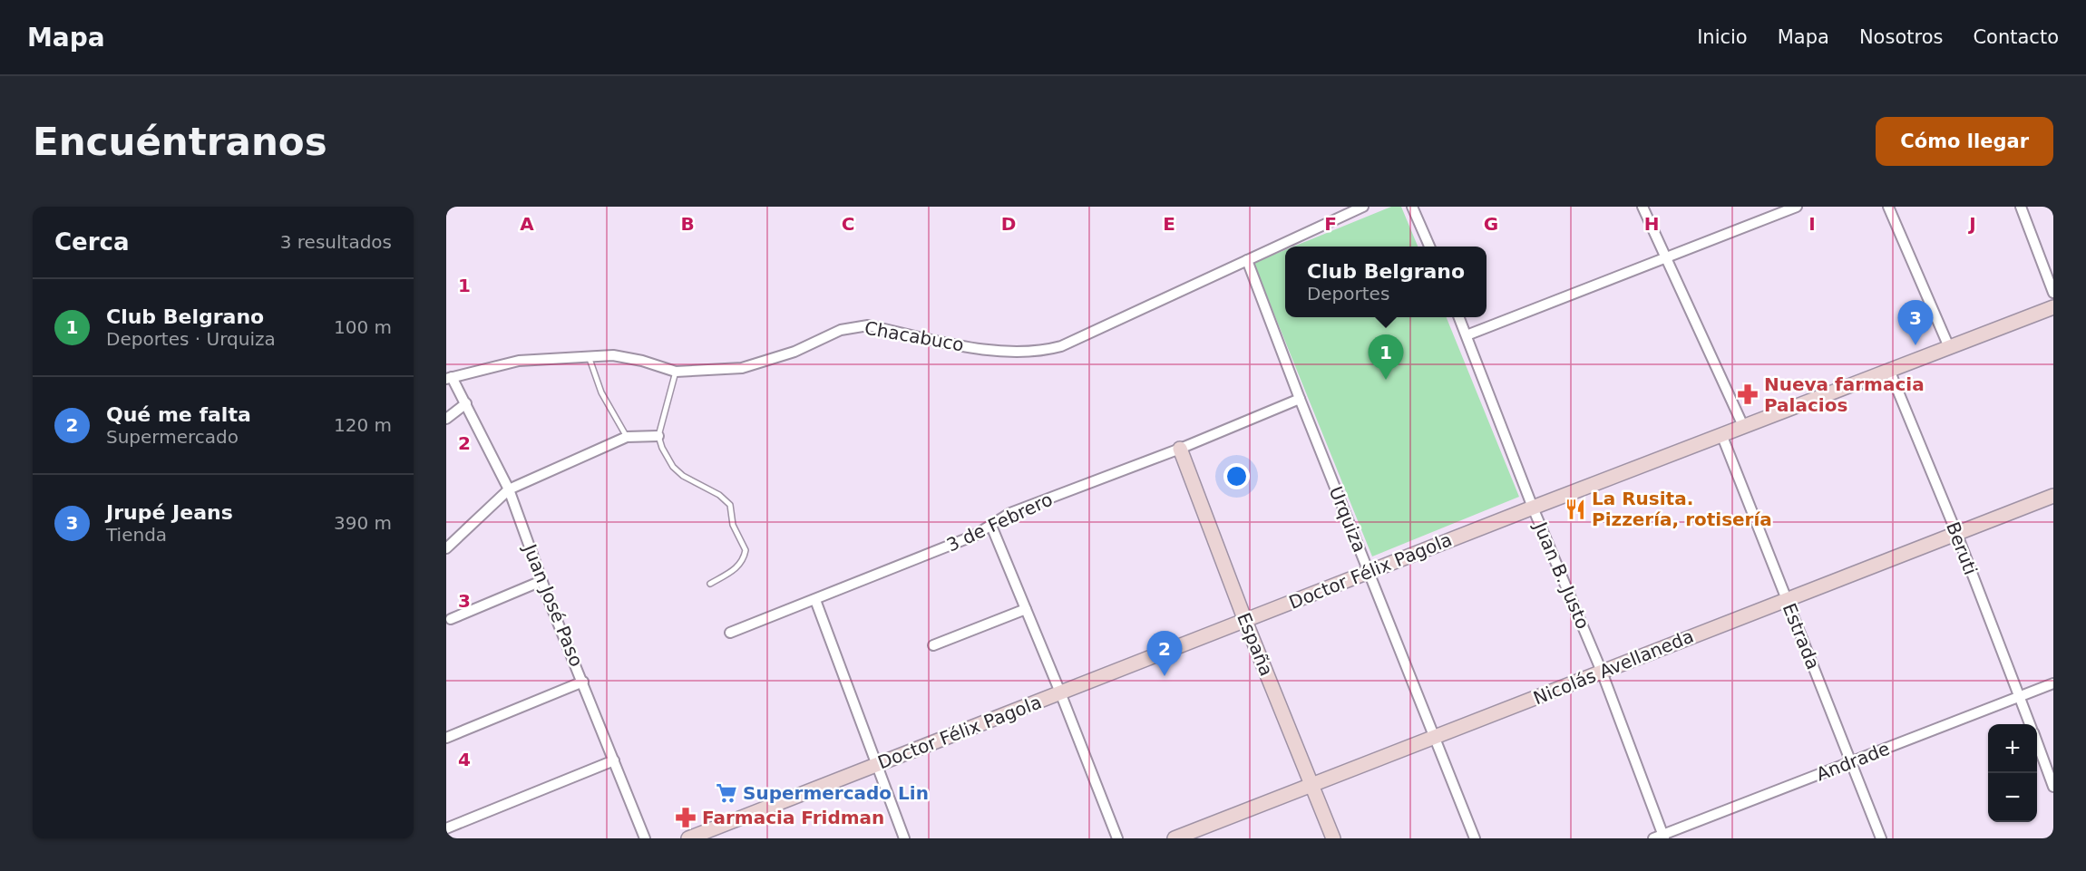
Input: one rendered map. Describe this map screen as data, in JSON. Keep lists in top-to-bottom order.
{
  "streets": {
    "street": [
      "Chacabuco",
      "Urquiza",
      "3 de Febrero",
      "Beruti",
      "Doctor Félix Pagola",
      "Juan B. Justo",
      "Juan José Paso",
      "Estrada",
      "España",
      "Nicolás Avellaneda",
      "Andrade"
    ]
  },
  "crossings": [
    ["Chacabuco", "Urquiza"],
    ["Chacabuco", "Juan José Paso"],
    ["Urquiza", "3 de Febrero"],
    ["Urquiza", "Doctor Félix Pagola"],
    ["Urquiza", "Nicolás Avellaneda"],
    ["3 de Febrero", "España"],
    ["Beruti", "Doctor Félix Pagola"],
    ["Beruti", "Nicolás Avellaneda"],
    ["Beruti", "Andrade"],
    ["Doctor Félix Pagola", "Juan B. Justo"],
    ["Doctor Félix Pagola", "Estrada"],
    ["Doctor Félix Pagola", "España"],
    ["Juan B. Justo", "Nicolás Avellaneda"],
    ["Juan B. Justo", "Andrade"],
    ["Estrada", "Nicolás Avellaneda"],
    ["Estrada", "Andrade"],
    ["España", "Nicolás Avellaneda"]
  ],
  "places": {
    "pharmacy": ["Nueva farmacia Palacios", "Farmacia Fridman"],
    "restaurant": ["La Rusita. Pizzería, rotisería"],
    "supermarket": ["Supermercado Lin"]
  },
  "page": {
    "header": "Mapa",
    "nav": [
      "Inicio",
      "Mapa",
      "Nosotros",
      "Contacto"
    ],
    "buttons": "Cómo llegar",
    "title": "Encuéntranos",
    "heading": ["Cerca", "3 resultados"],
    "popup": ["Club Belgrano", "Deportes"],
    "list": [
      {
        "mark": "1",
        "name": "Club Belgrano",
        "note": "Deportes · Urquiza",
        "value": "100 m"
      },
      {
        "mark": "2",
        "name": "Qué me falta",
        "note": "Supermercado",
        "value": "120 m"
      },
      {
        "mark": "3",
        "name": "Jrupé Jeans",
        "note": "Tienda",
        "value": "390 m"
      }
    ],
    "pins": ["3", "1", "2"],
    "map_buttons": ["+", "−"]
  },
  "grid": {
    "columns": [
      "A",
      "B",
      "C",
      "D",
      "E",
      "F",
      "G",
      "H",
      "I",
      "J"
    ],
    "rows": [
      "1",
      "2",
      "3",
      "4"
    ]
  }
}
